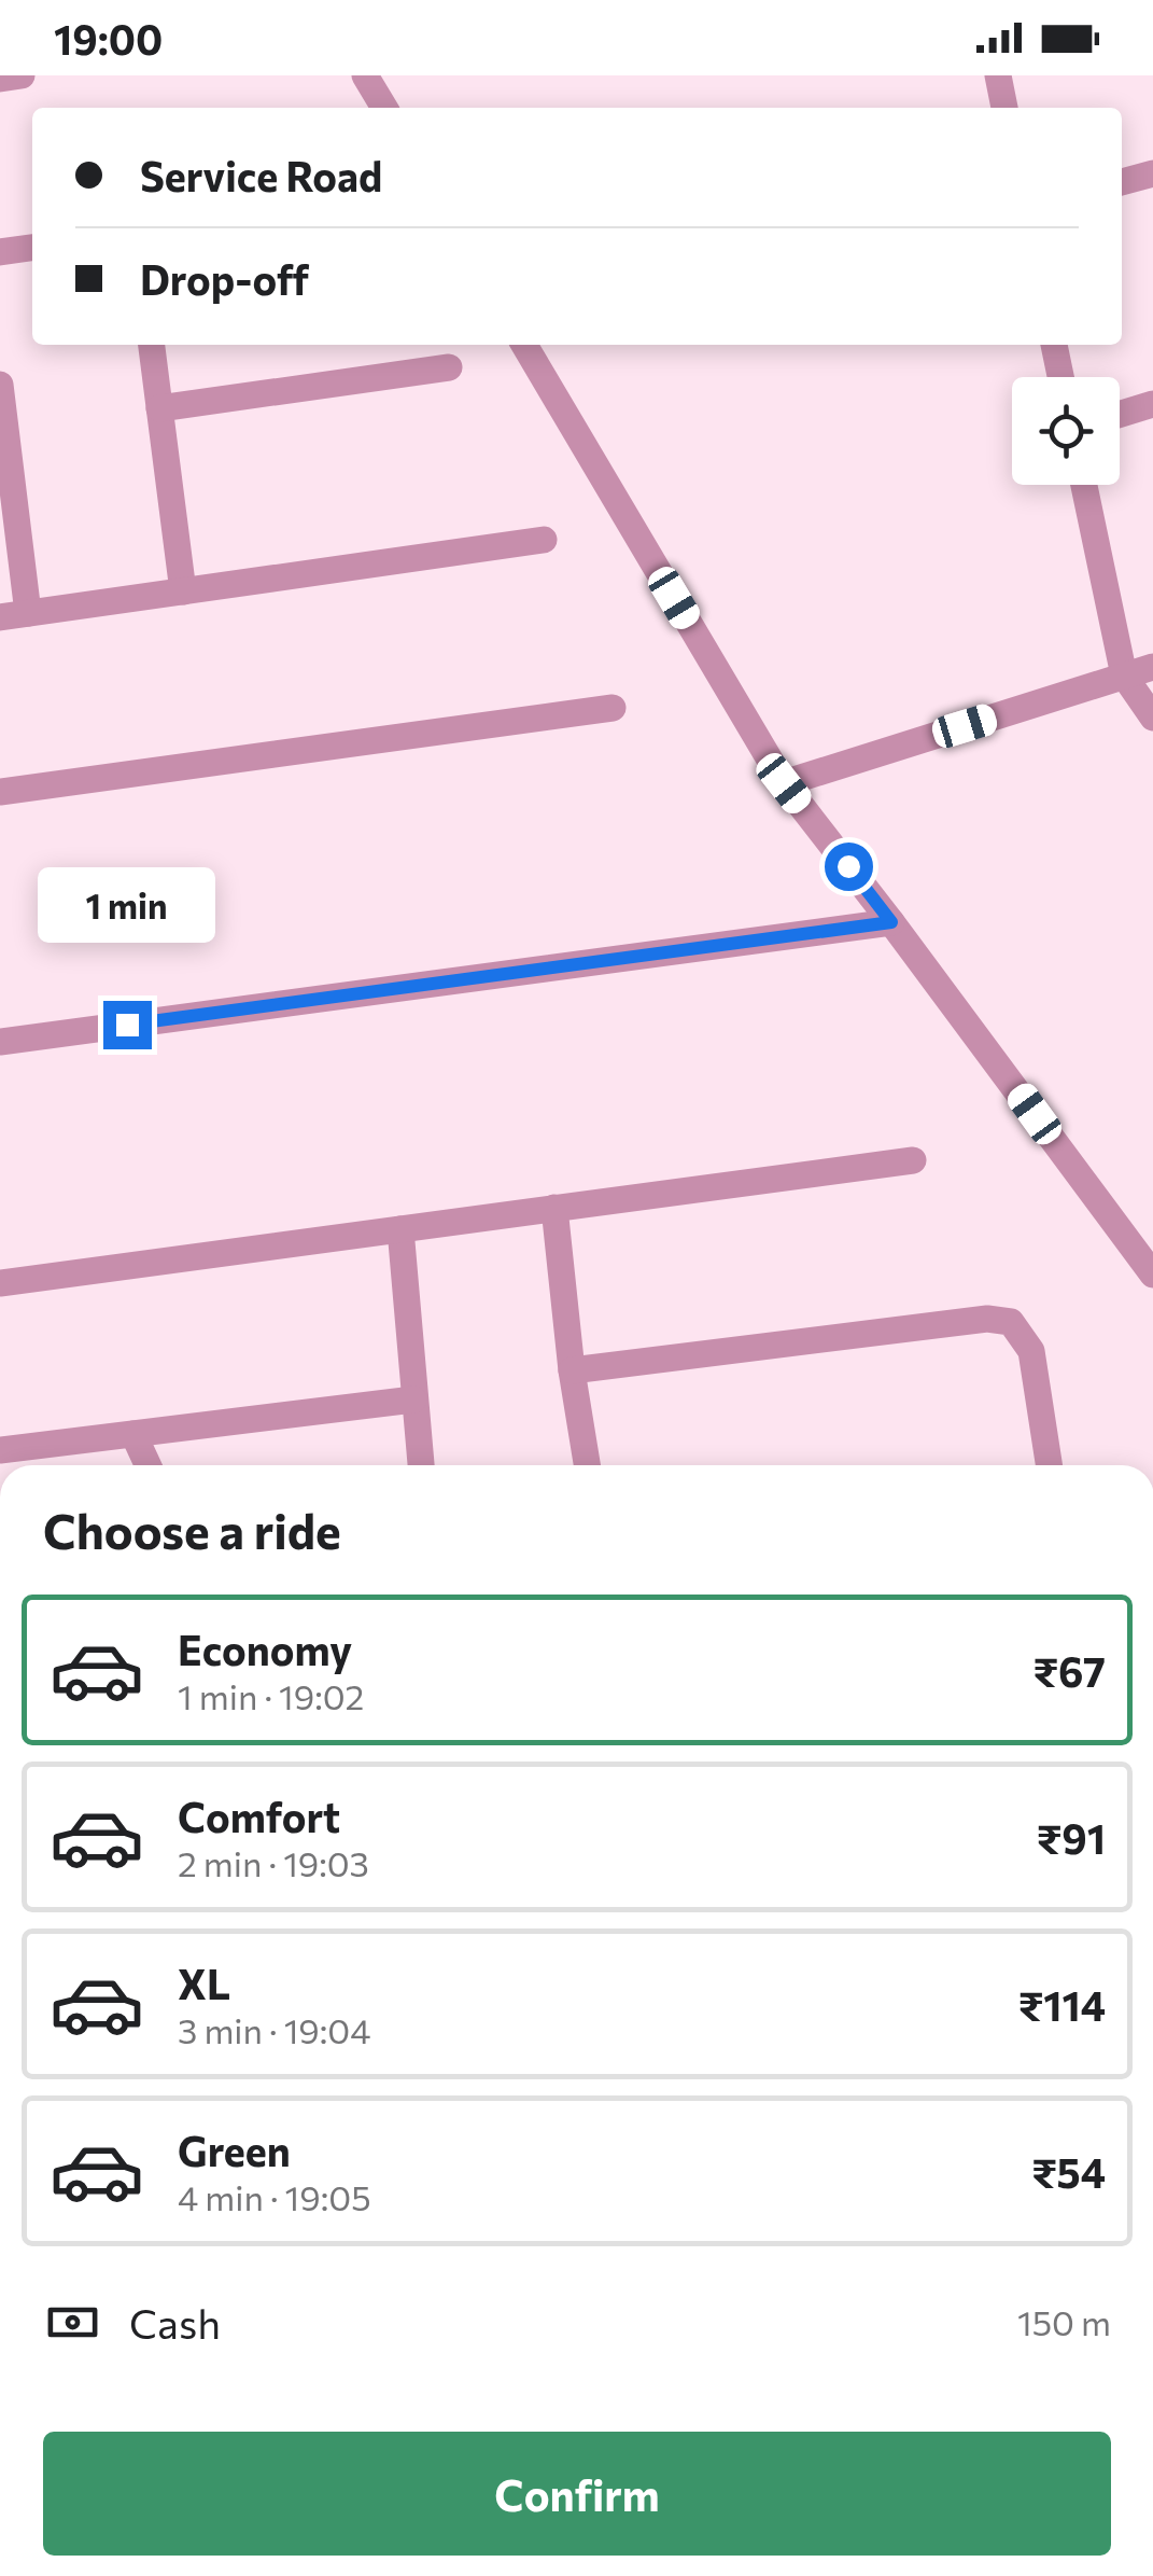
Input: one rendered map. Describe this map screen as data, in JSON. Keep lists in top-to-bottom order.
{
  "page": {
    "status": "19:00",
    "banner": ["Service Road", "Drop-off"],
    "bubble": "1 min",
    "heading": "Choose a ride",
    "list": [
      {
        "name": "Economy",
        "note": "1 min · 19:02",
        "value": "₹67"
      },
      {
        "name": "Comfort",
        "note": "2 min · 19:03",
        "value": "₹91"
      },
      {
        "name": "XL",
        "note": "3 min · 19:04",
        "value": "₹114"
      },
      {
        "name": "Green",
        "note": "4 min · 19:05",
        "value": "₹54"
      }
    ],
    "pay": ["Cash", "150 m"],
    "buttons": "Confirm"
  }
}
